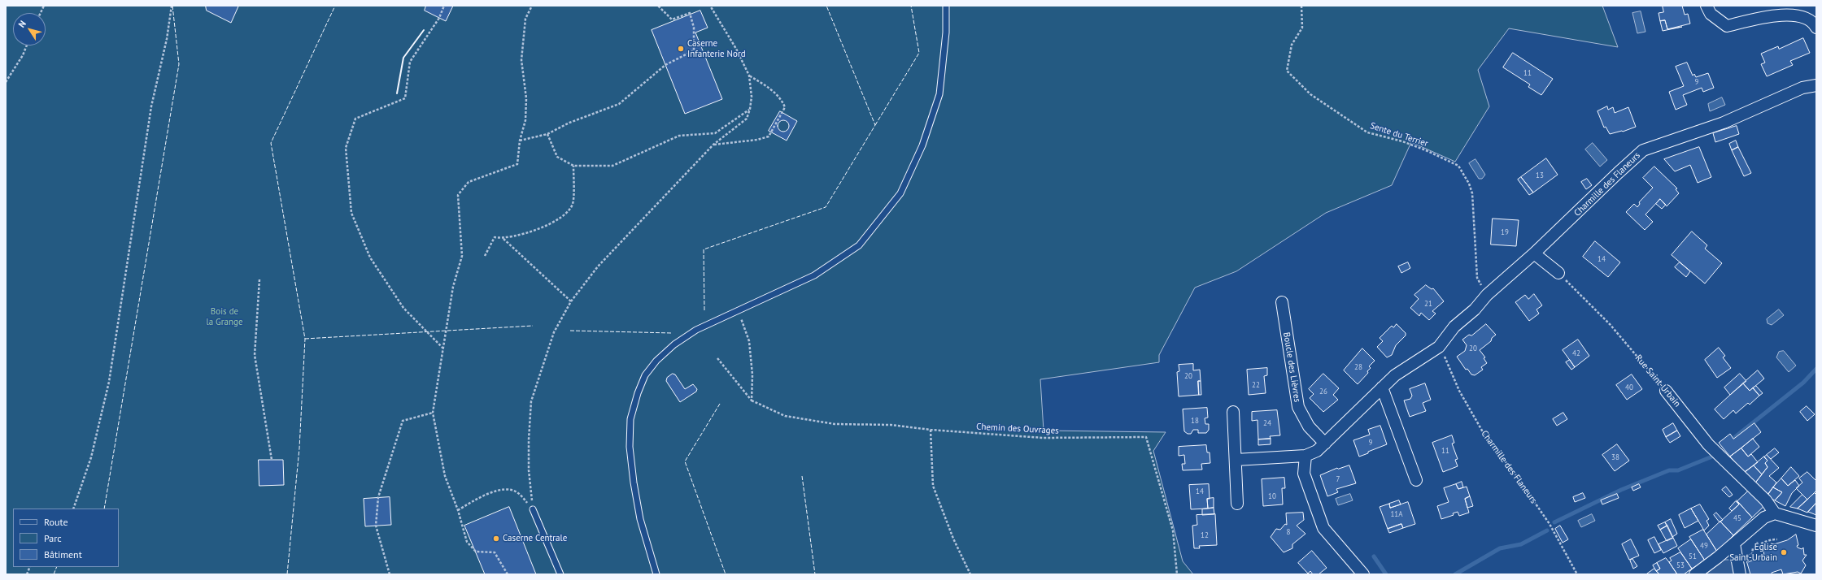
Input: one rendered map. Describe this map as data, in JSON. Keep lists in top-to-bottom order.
{
  "streets": {
    "street": ["Charmille des Flaneurs", "Boucle des Lièvres", "Rue Saint-Urbain"],
    "path": ["Sente du Terrier", "Chemin des Ouvrages"]
  },
  "crossings": [
    ["Sente du Terrier", "Charmille des Flaneurs"]
  ],
  "parks": ["Bois de la Grange"],
  "places": ["Caserne Infanterie Nord", "Caserne Centrale", "Église Saint-Urbain"],
  "house_numbers": [
    "11",
    "9",
    "13",
    "19",
    "14",
    "21",
    "20",
    "42",
    "28",
    "20",
    "22",
    "40",
    "26",
    "18",
    "24",
    "9",
    "11",
    "38",
    "7",
    "14",
    "10",
    "11A",
    "45",
    "8",
    "12",
    "49",
    "51",
    "53"
  ],
  "legend": ["Route", "Parc", "Bâtiment"],
  "north": "top left"
}
